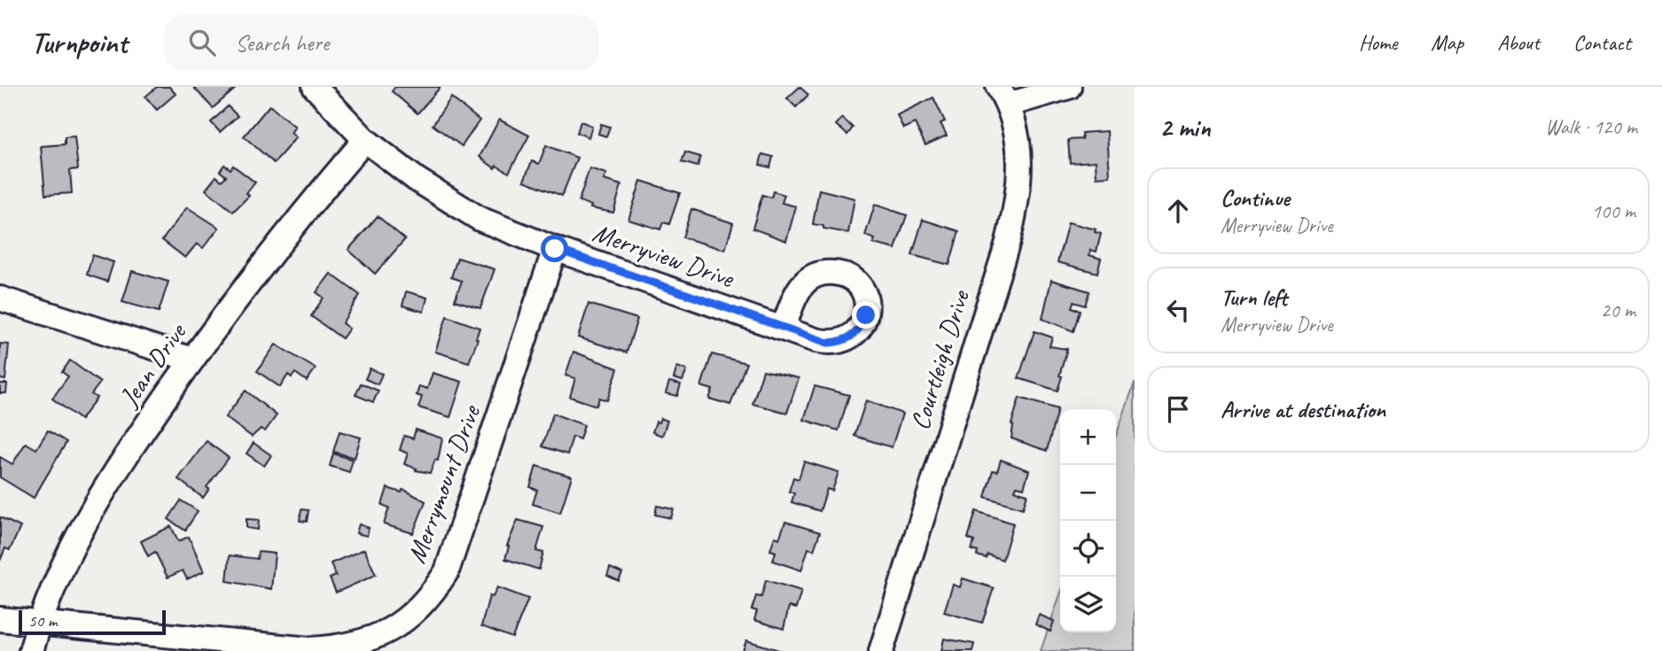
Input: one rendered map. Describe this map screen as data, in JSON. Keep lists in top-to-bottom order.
{
  "streets": {
    "street": [
      "Merryview Drive",
      "Courtleigh Drive",
      "Jean Drive",
      "Merrymount Drive"
    ]
  },
  "crossings": [
    ["Merryview Drive", "Jean Drive"],
    ["Merryview Drive", "Merrymount Drive"],
    ["Jean Drive", "Merrymount Drive"]
  ],
  "scale_bar": "50 m",
  "page": {
    "header": "Turnpoint",
    "search": "Search here",
    "nav": [
      "Home",
      "Map",
      "About",
      "Contact"
    ],
    "heading": ["2 min", "Walk · 120 m"],
    "list": [
      ["Continue", "Merryview Drive", "100 m"],
      ["Turn left", "Merryview Drive", "20 m"],
      "Arrive at destination"
    ],
    "map_buttons": ["+", "−"],
    "scale": "50 m"
  }
}
